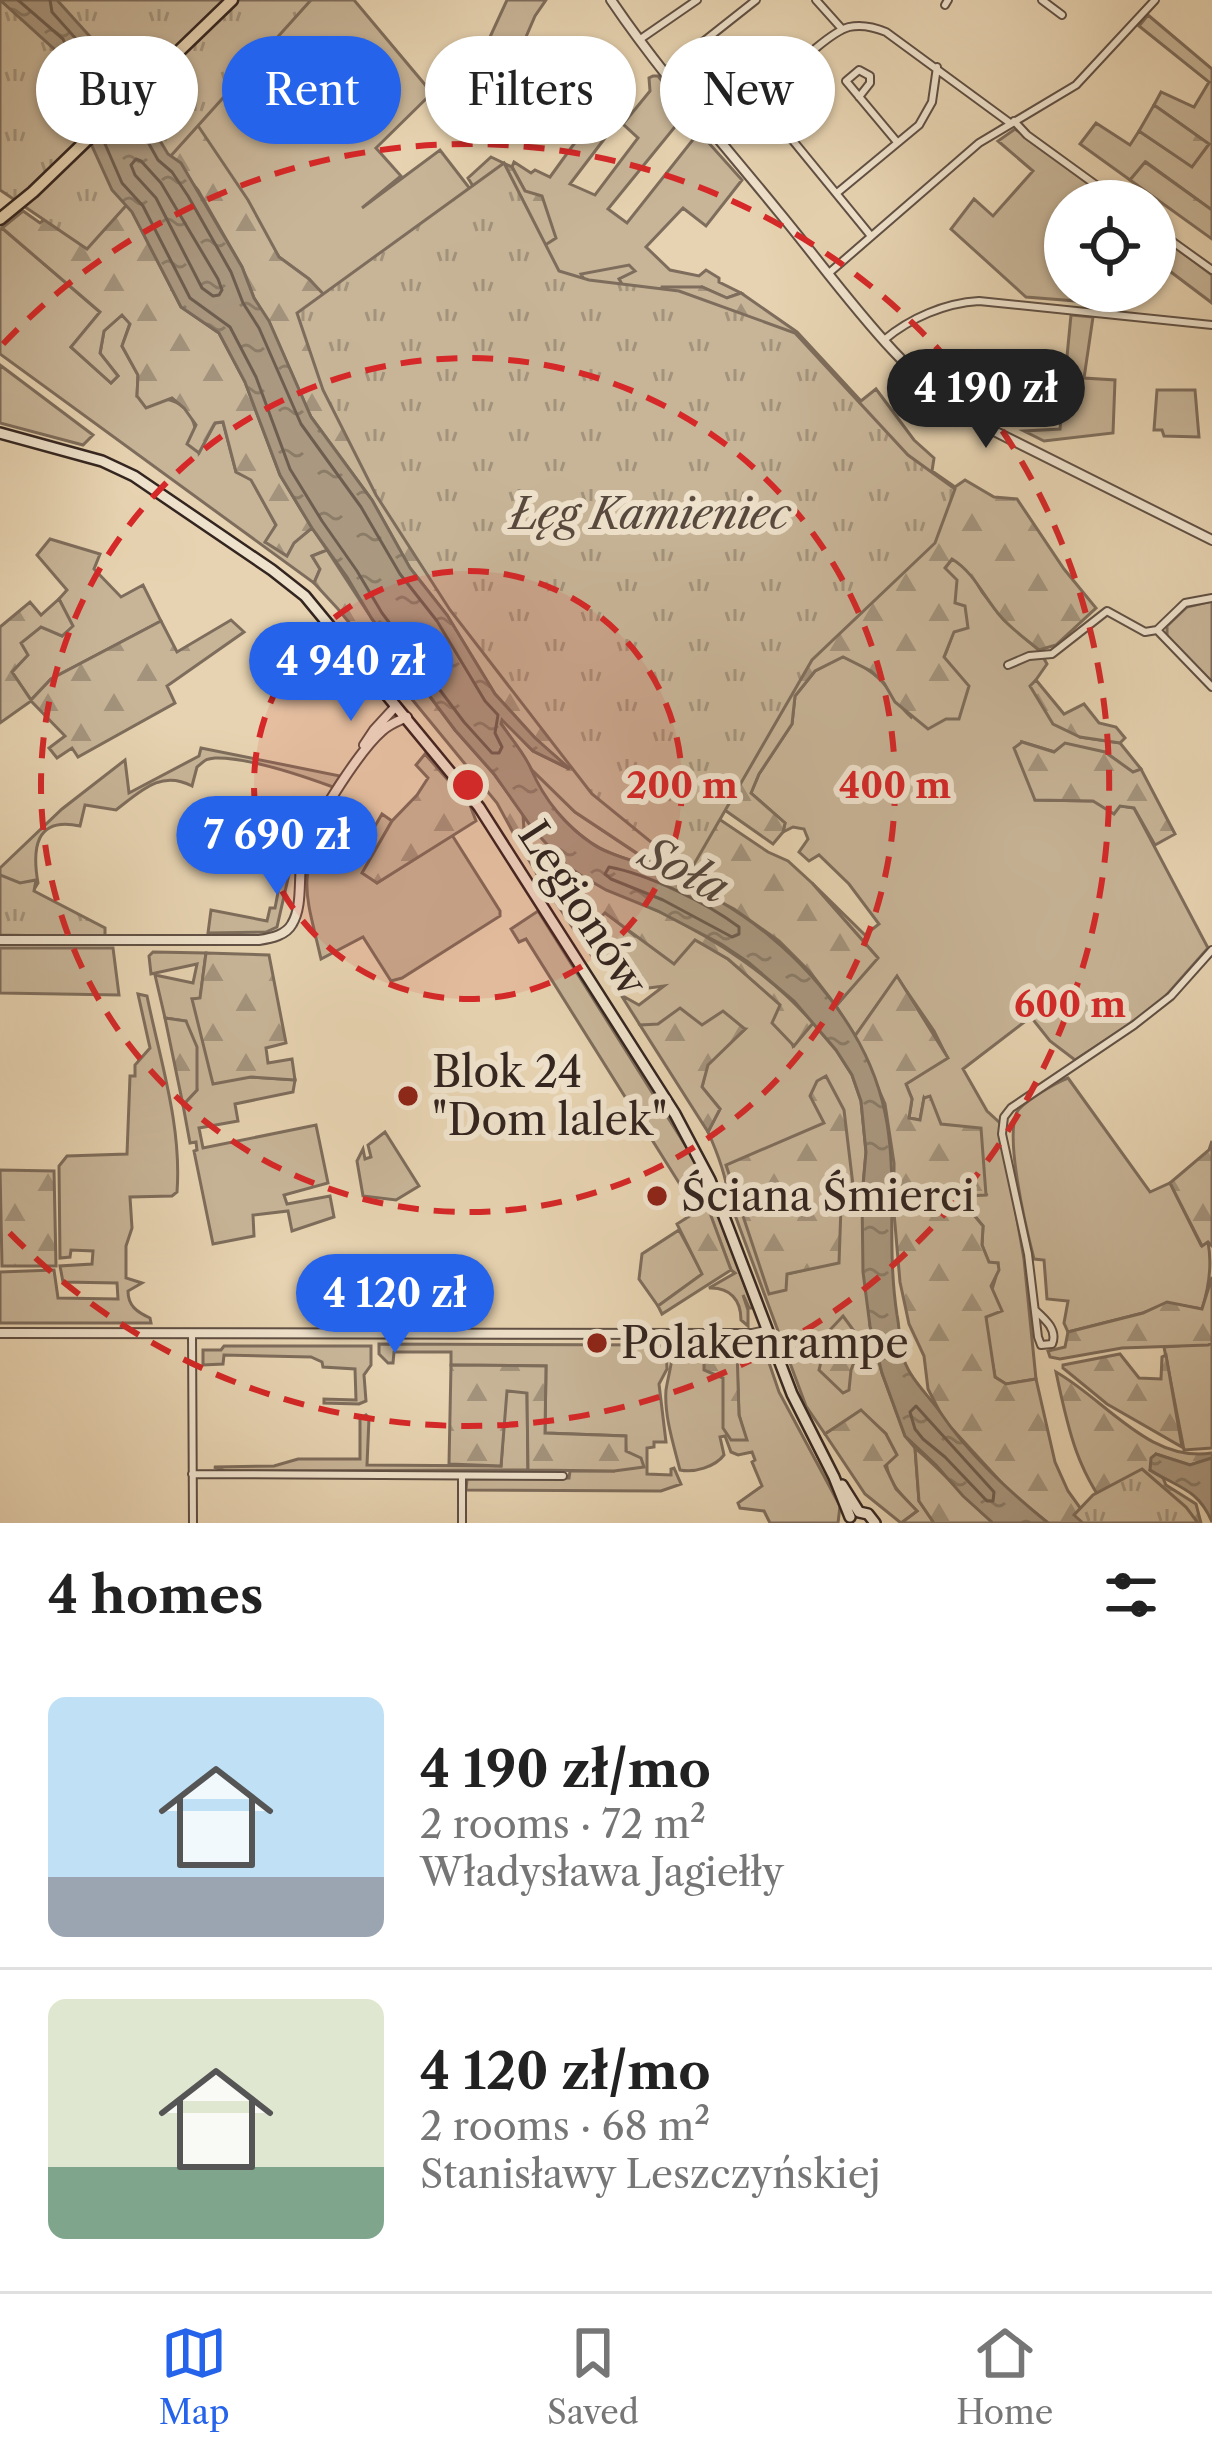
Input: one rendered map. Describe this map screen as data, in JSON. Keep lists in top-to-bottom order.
{
  "streets": {
    "main road": ["Legionów"]
  },
  "water": ["Soła"],
  "parks": ["Łęg Kamieniec"],
  "places": ["Blok 24 \"Dom lalek\"", "Ściana Śmierci", "Polakenrampe"],
  "page": {
    "chip": [
      "Buy",
      "Rent",
      "Filters",
      "New"
    ],
    "price": [
      "4 190 zł",
      "4 940 zł",
      "7 690 zł",
      "4 120 zł"
    ],
    "heading": "4 homes",
    "list": [
      {
        "name": "4 190 zł/mo",
        "note": "2 rooms · 72 m² · Władysława Jagiełły"
      },
      {
        "name": "4 120 zł/mo",
        "note": "2 rooms · 68 m² · Stanisławy Leszczyńskiej"
      }
    ],
    "tabs": ["Map", "Saved", "Home"]
  },
  "rings": ["200 m", "400 m", "600 m"]
}
